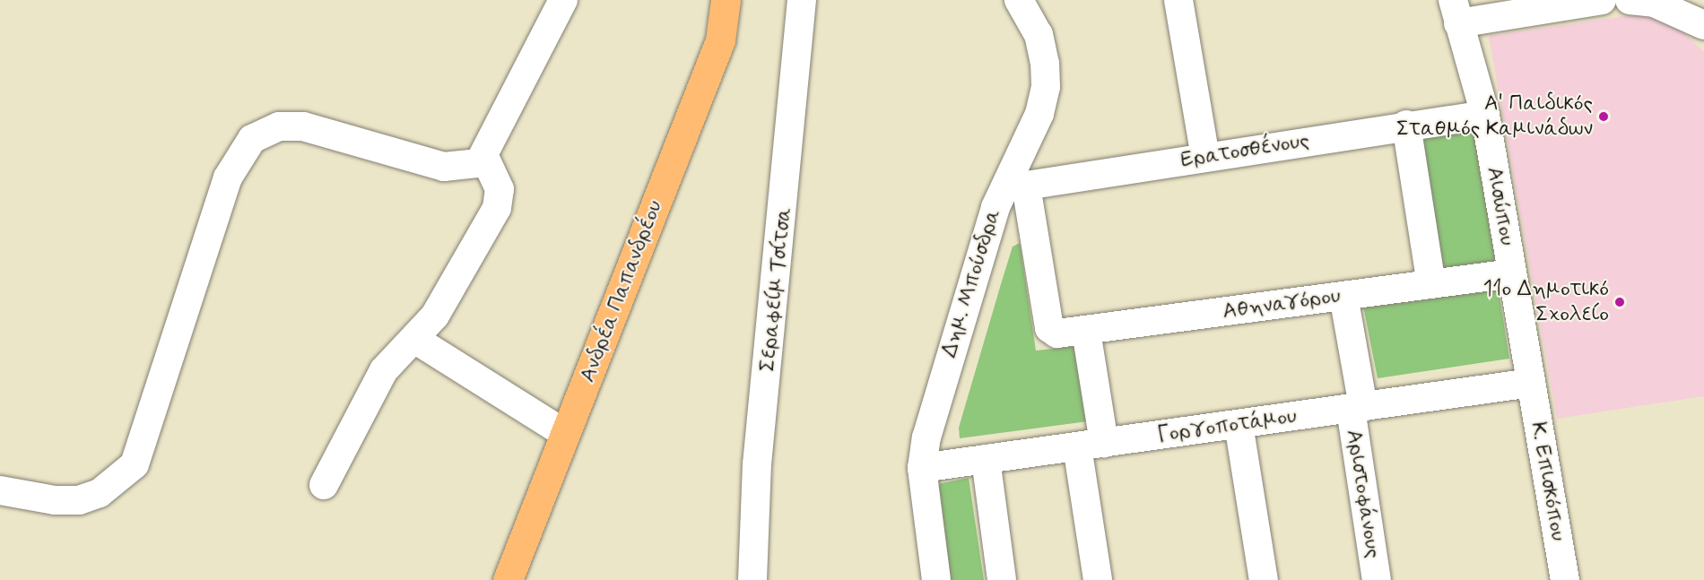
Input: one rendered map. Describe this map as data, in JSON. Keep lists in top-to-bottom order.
{
  "streets": {
    "main road": ["Ανδρέα Παπανδρέου"],
    "street": [
      "Ερατοσθένους",
      "Αισώπου",
      "Δημ. Μπούσδρα",
      "Σεραφείμ Τσίτσα",
      "Αθηναγόρου",
      "Γοργοποτάμου",
      "Κ. Επισκόπου",
      "Αριστοφάνους"
    ]
  },
  "crossings": [
    ["Ερατοσθένους", "Αισώπου"],
    ["Ερατοσθένους", "Δημ. Μπούσδρα"],
    ["Ερατοσθένους", "Αθηναγόρου"],
    ["Αισώπου", "Αθηναγόρου"],
    ["Αισώπου", "Γοργοποτάμου"],
    ["Αισώπου", "Κ. Επισκόπου"],
    ["Δημ. Μπούσδρα", "Αθηναγόρου"],
    ["Δημ. Μπούσδρα", "Γοργοποτάμου"],
    ["Αθηναγόρου", "Αριστοφάνους"],
    ["Γοργοποτάμου", "Κ. Επισκόπου"],
    ["Γοργοποτάμου", "Αριστοφάνους"]
  ],
  "places": ["Α' Παιδικός Σταθμός Καμινάδων", "11ο Δημοτικό Σχολείο"]
}
